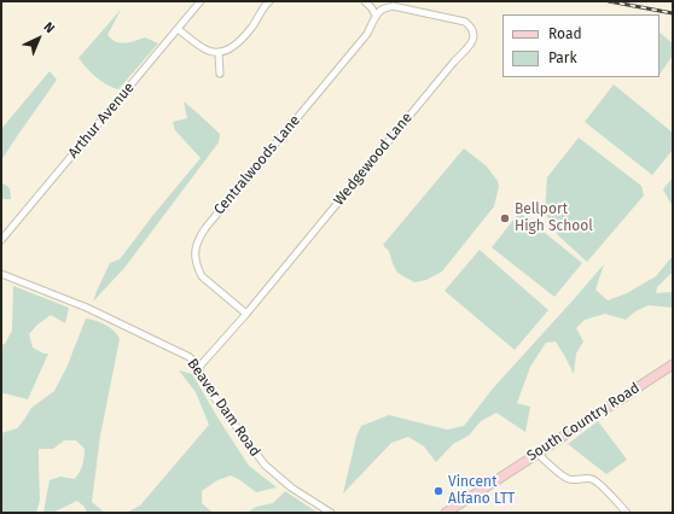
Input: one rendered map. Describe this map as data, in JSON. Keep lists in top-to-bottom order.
{
  "streets": {
    "main road": ["South Country Road"],
    "street": [
      "Arthur Avenue",
      "Wedgewood Lane",
      "Centralwoods Lane",
      "Beaver Dam Road"
    ]
  },
  "crossings": [
    ["Wedgewood Lane", "Centralwoods Lane"],
    ["Wedgewood Lane", "Beaver Dam Road"]
  ],
  "places": ["Bellport High School", "Vincent Alfano LTT"],
  "legend": ["Road", "Park"],
  "north": "top right"
}
